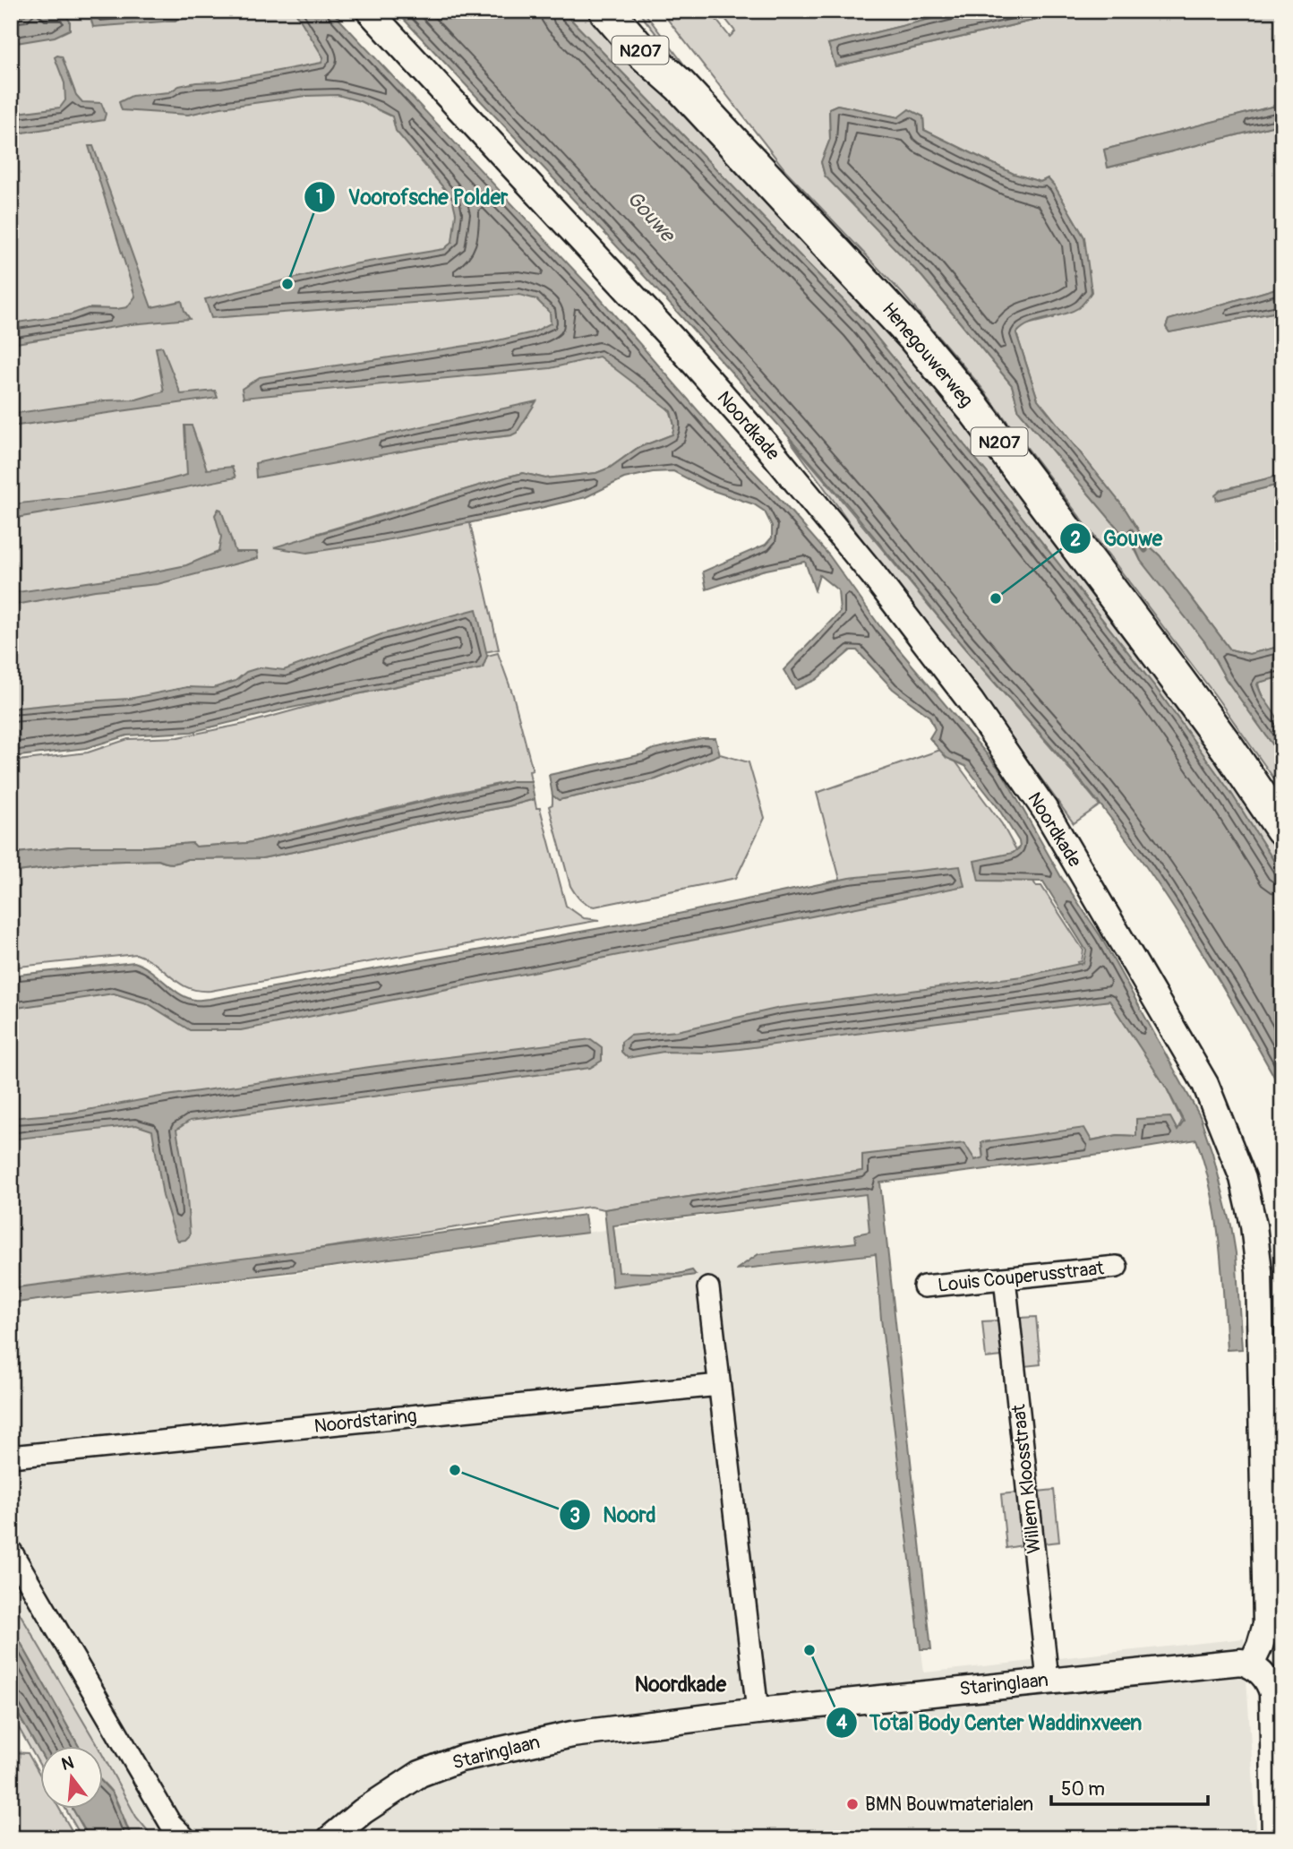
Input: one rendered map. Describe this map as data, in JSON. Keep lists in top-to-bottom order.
{
  "streets": {
    "main road": ["N207", "Henegouwerweg"],
    "street": [
      "Noordkade",
      "Louis Couperusstraat",
      "Noordstaring",
      "Willem Kloosstraat",
      "Staringlaan"
    ]
  },
  "crossings": [
    ["Noordkade", "Staringlaan"],
    ["Louis Couperusstraat", "Willem Kloosstraat"],
    ["Willem Kloosstraat", "Staringlaan"]
  ],
  "districts": ["Noordkade"],
  "water": ["Gouwe"],
  "places": [
    "Voorofsche Polder",
    "Gouwe",
    "Noord",
    "Total Body Center Waddinxveen",
    "BMN Bouwmaterialen"
  ],
  "scale_bar": "50 m",
  "north": "top"
}
